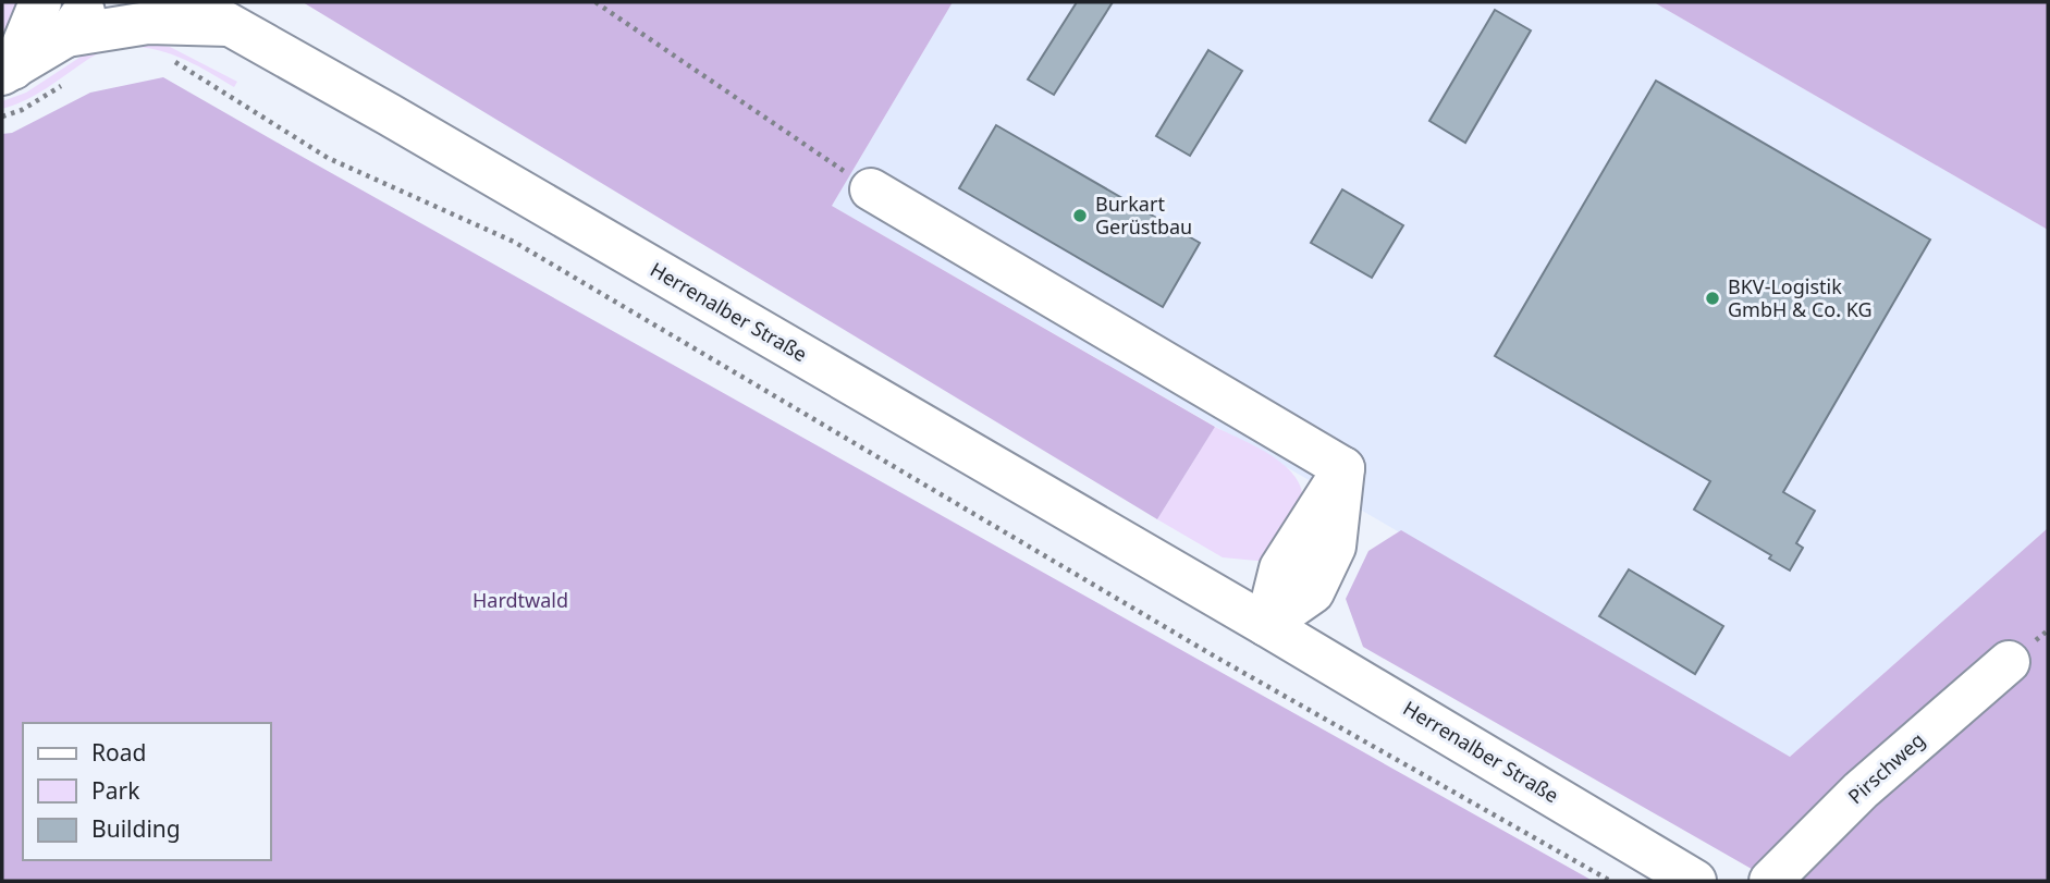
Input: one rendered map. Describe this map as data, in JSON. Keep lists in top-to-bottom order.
{
  "streets": {
    "main road": ["Herrenalber Straße", "Pirschweg"]
  },
  "parks": ["Hardtwald"],
  "places": ["Burkart Gerüstbau", "BKV-Logistik GmbH & Co. KG"],
  "legend": ["Road", "Park", "Building"]
}
